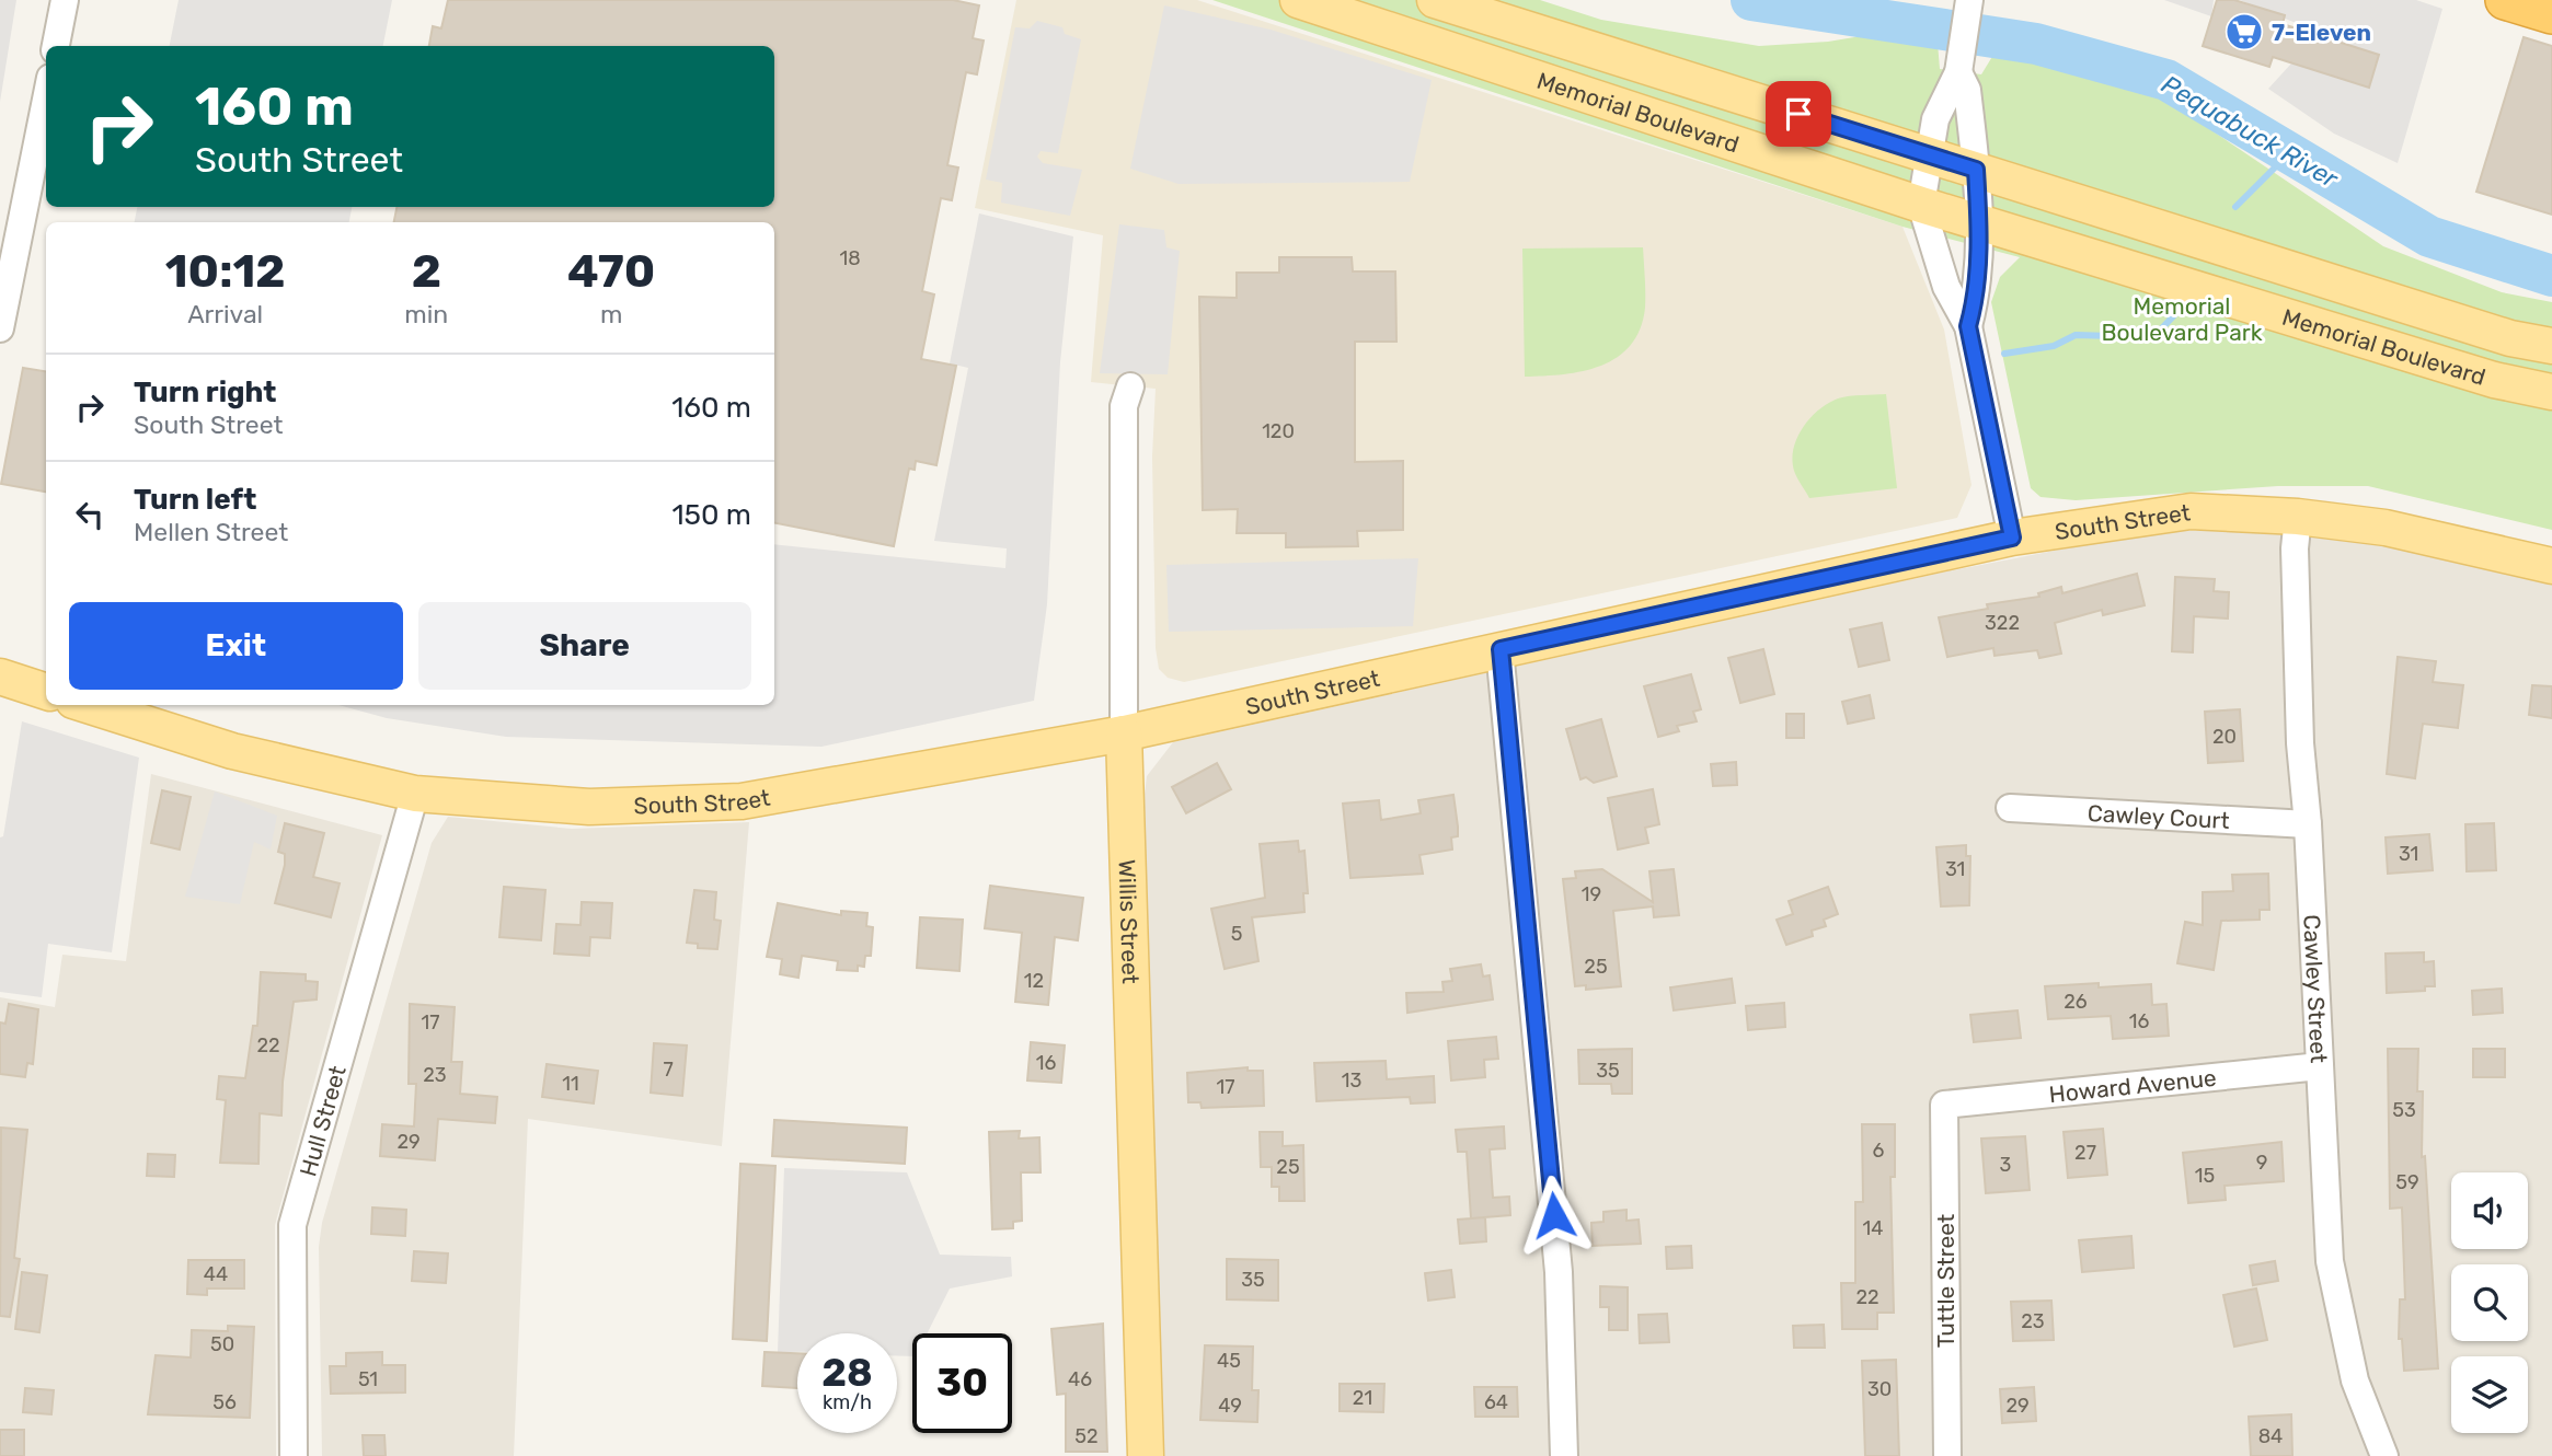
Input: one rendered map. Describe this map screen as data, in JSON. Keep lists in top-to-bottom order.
{
  "streets": {
    "main road": ["Memorial Boulevard", "South Street", "Willis Street"],
    "street": [
      "Cawley Court",
      "Cawley Street",
      "Howard Avenue",
      "Hull Street",
      "Tuttle Street"
    ]
  },
  "crossings": [
    ["South Street", "Willis Street"],
    ["South Street", "Cawley Street"],
    ["South Street", "Hull Street"],
    ["Cawley Court", "Cawley Street"],
    ["Cawley Street", "Howard Avenue"],
    ["Howard Avenue", "Tuttle Street"]
  ],
  "water": ["Pequabuck River"],
  "parks": ["Memorial Boulevard Park"],
  "places": {
    "supermarket": ["7-Eleven"]
  },
  "house_numbers": [
    "18",
    "120",
    "322",
    "20",
    "31",
    "31",
    "19",
    "5",
    "25",
    "12",
    "26",
    "16",
    "17",
    "22",
    "16",
    "7",
    "35",
    "23",
    "13",
    "11",
    "17",
    "53",
    "29",
    "6",
    "27",
    "9",
    "3",
    "25",
    "15",
    "59",
    "14",
    "44",
    "35",
    "22",
    "23",
    "50",
    "45",
    "51",
    "46",
    "30",
    "21",
    "56",
    "64",
    "49",
    "29",
    "52",
    "84"
  ],
  "page": {
    "turn": ["160 m", "South Street"],
    "eta": [
      "10:12",
      "Arrival",
      "2",
      "min",
      "470",
      "m"
    ],
    "list": [
      {
        "name": "Turn right",
        "note": "South Street",
        "value": "160 m"
      },
      {
        "name": "Turn left",
        "note": "Mellen Street",
        "value": "150 m"
      }
    ],
    "buttons": ["Exit", "Share"],
    "speed": "28 km/h",
    "limit": "30"
  }
}
